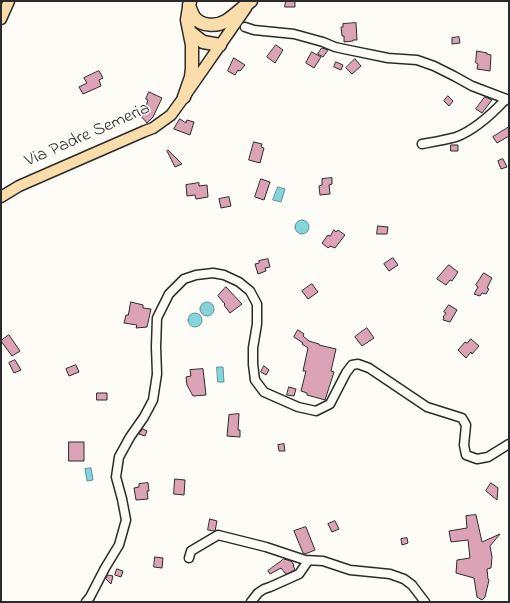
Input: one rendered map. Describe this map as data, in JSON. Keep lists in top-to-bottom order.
{
  "streets": {
    "main road": ["Via Padre Semeria"]
  }
}
